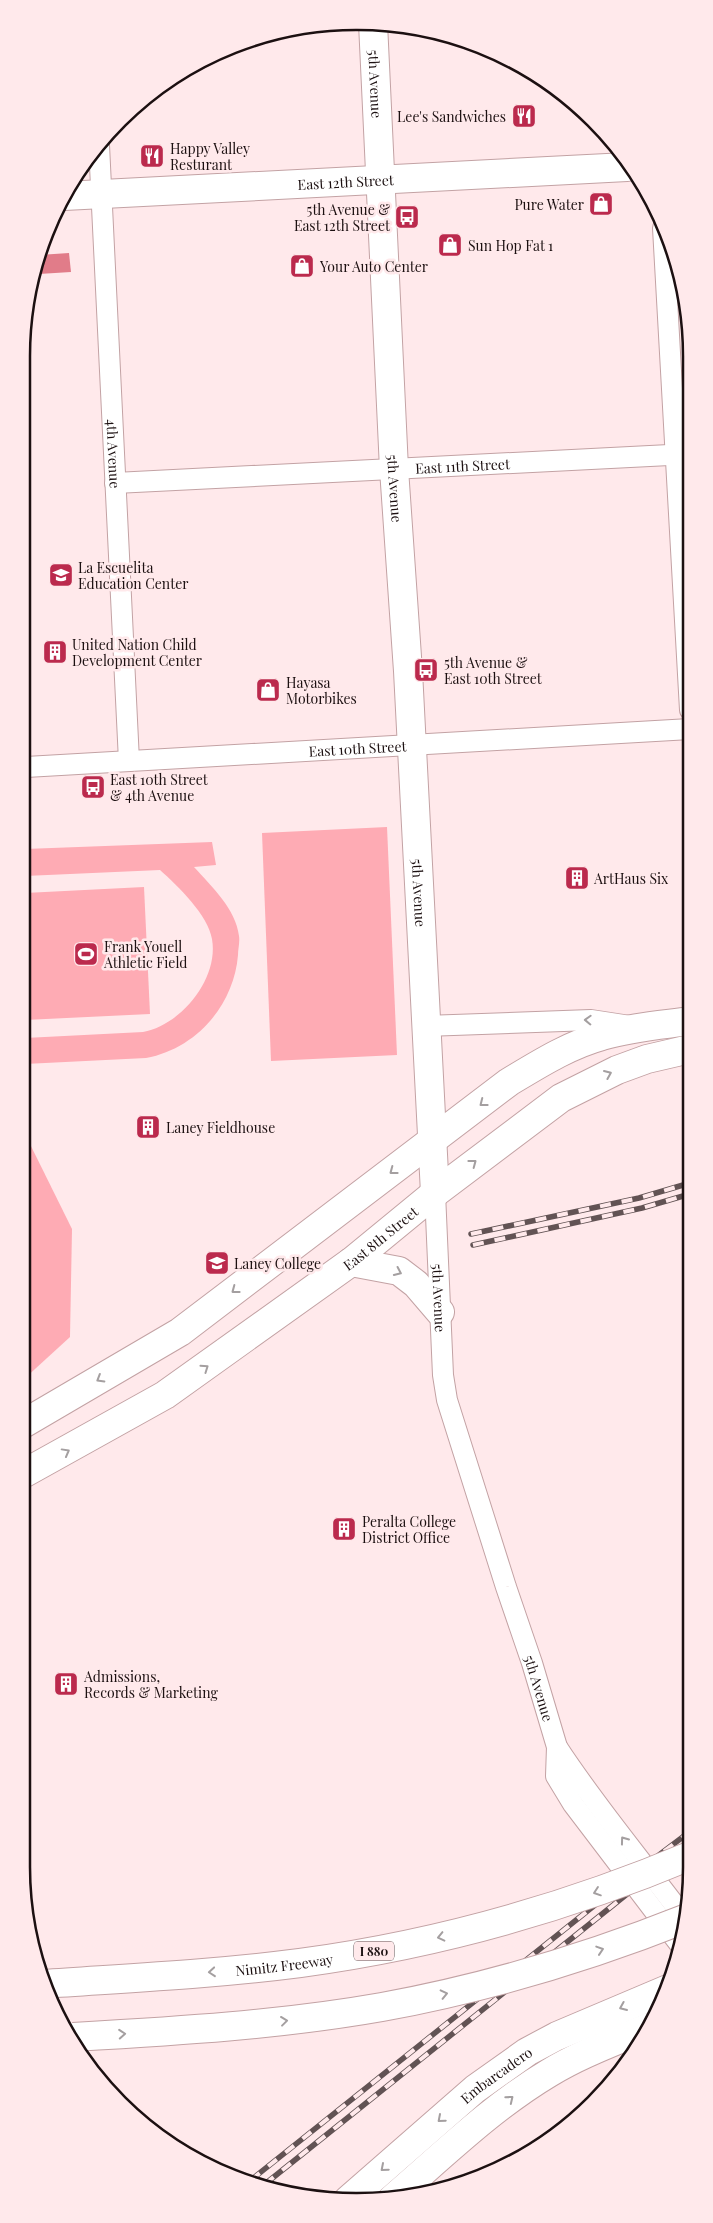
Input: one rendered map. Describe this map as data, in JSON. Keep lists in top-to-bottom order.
{
  "streets": {
    "main road": [
      "5th Avenue",
      "East 12th Street",
      "East 8th Street",
      "I 880",
      "Nimitz Freeway",
      "Embarcadero"
    ],
    "street": ["4th Avenue", "East 11th Street", "East 10th Street"]
  },
  "crossings": [
    ["5th Avenue", "East 12th Street"],
    ["5th Avenue", "East 11th Street"],
    ["5th Avenue", "East 10th Street"],
    ["5th Avenue", "East 8th Street"],
    ["East 12th Street", "4th Avenue"],
    ["4th Avenue", "East 11th Street"],
    ["4th Avenue", "East 10th Street"]
  ],
  "places": {
    "restaurant": ["Lee's Sandwiches", "Happy Valley Resturant"],
    "shop": [
      "Pure Water",
      "Sun Hop Fat 1",
      "Your Auto Center",
      "Hayasa Motorbikes"
    ],
    "bus stop": ["5th Avenue & East 12th Street", "5th Avenue & East 10th Street", "East 10th Street & 4th Avenue"],
    "school or university": ["La Escuelita Education Center", "Laney College"],
    "building": [
      "United Nation Child Development Center",
      "ArtHaus Six",
      "Laney Fieldhouse",
      "Peralta College District Office",
      "Admissions, Records & Marketing"
    ],
    "sports": ["Frank Youell Athletic Field"]
  }
}
